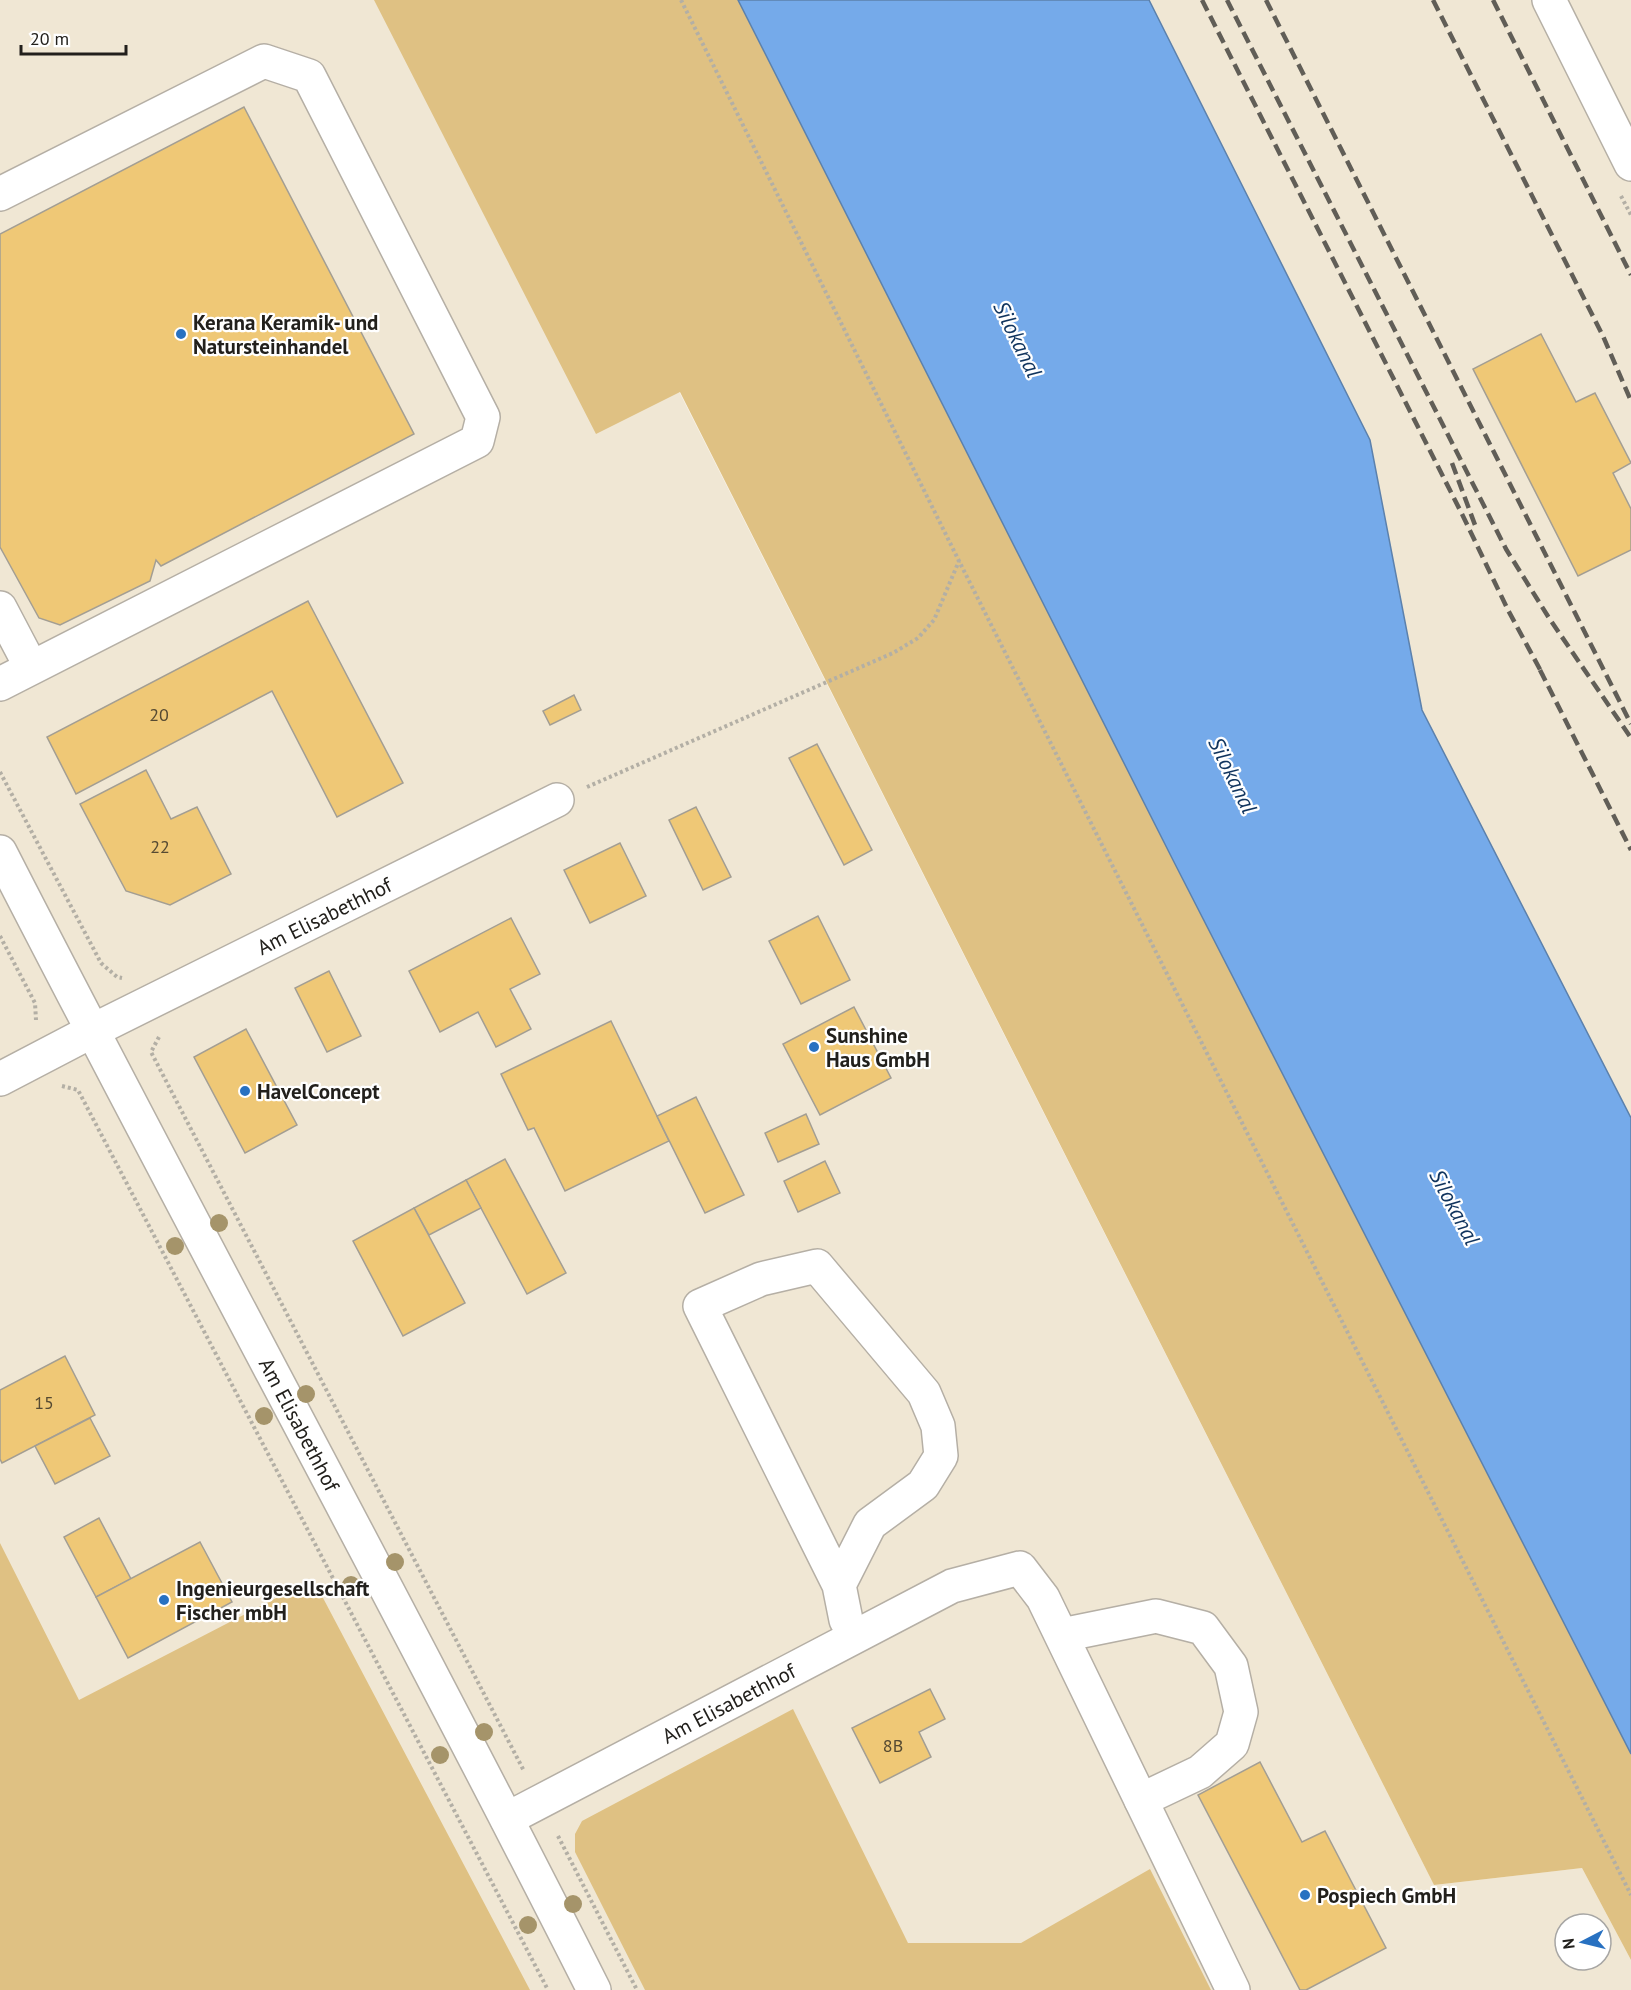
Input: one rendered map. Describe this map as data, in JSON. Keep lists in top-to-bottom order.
{
  "streets": {
    "street": ["Am Elisabethhof"]
  },
  "water": ["Silokanal"],
  "places": [
    "Kerana Keramik- und Natursteinhandel",
    "Sunshine Haus GmbH",
    "HavelConcept",
    "Ingenieurgesellschaft Fischer mbH",
    "Pospiech GmbH"
  ],
  "house_numbers": [
    "20",
    "22",
    "15",
    "8B"
  ],
  "scale_bar": "20 m",
  "north": "left"
}
